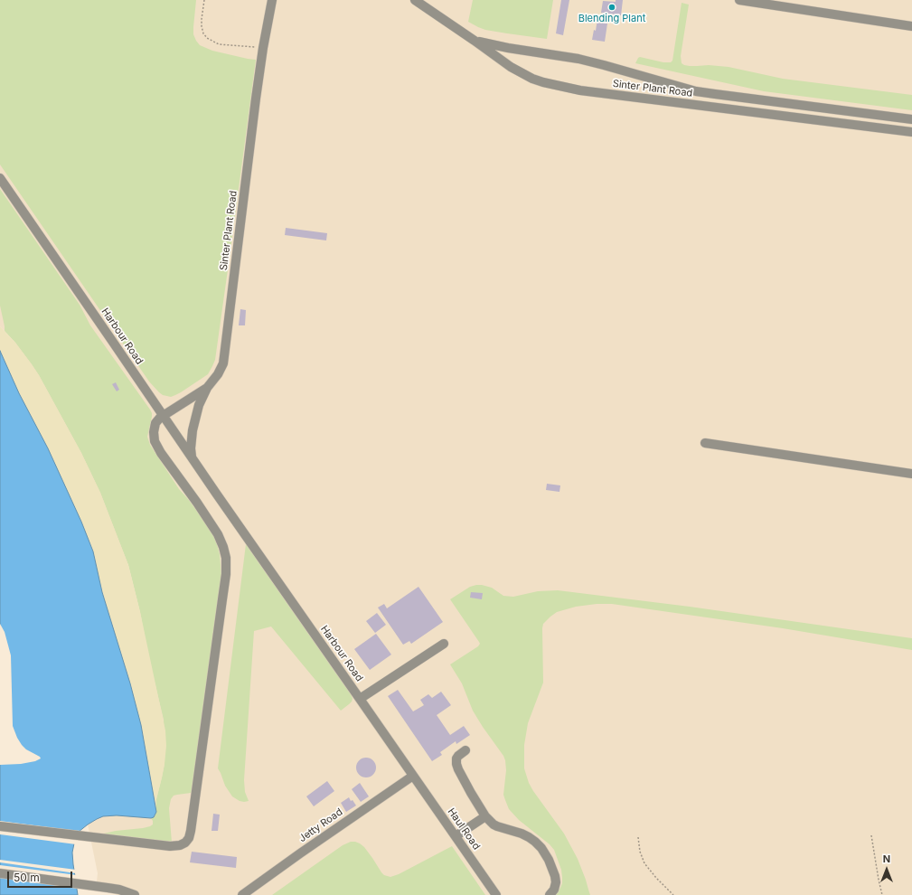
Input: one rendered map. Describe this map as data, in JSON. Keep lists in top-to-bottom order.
{
  "streets": {
    "lane": [
      "Sinter Plant Road",
      "Harbour Road",
      "Jetty Road",
      "Haul Road"
    ]
  },
  "crossings": [
    ["Sinter Plant Road", "Harbour Road"],
    ["Harbour Road", "Jetty Road"],
    ["Harbour Road", "Haul Road"],
    ["Jetty Road", "Haul Road"]
  ],
  "places": ["Blending Plant"],
  "scale_bar": "50 m",
  "north": "top"
}
